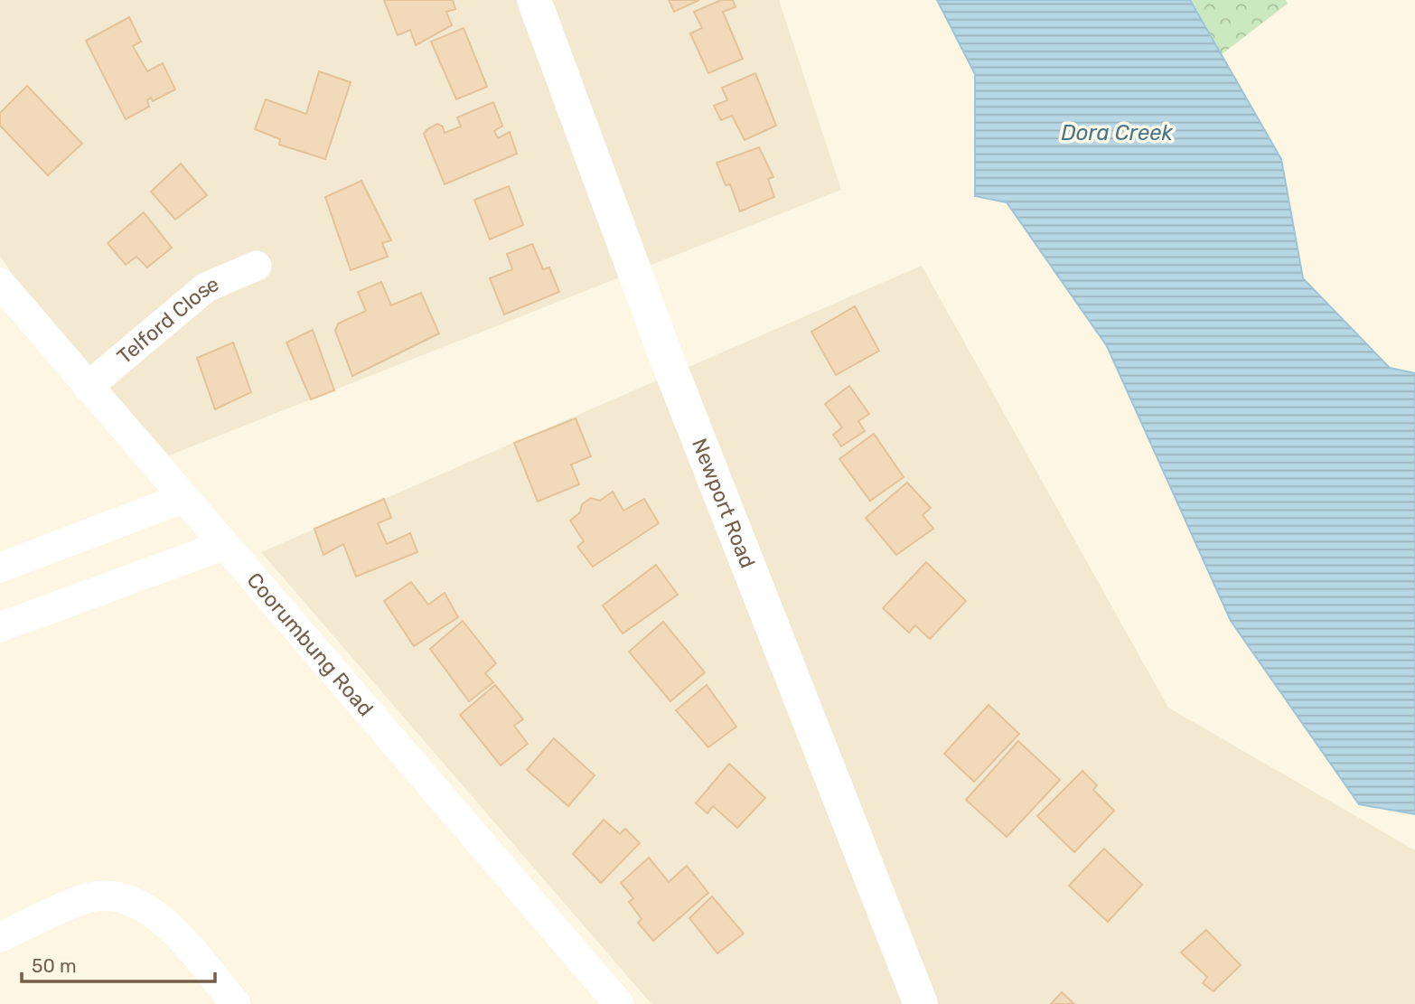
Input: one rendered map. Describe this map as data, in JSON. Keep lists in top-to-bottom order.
{
  "streets": {
    "street": ["Telford Close", "Newport Road", "Coorumbung Road"]
  },
  "crossings": [
    ["Telford Close", "Coorumbung Road"]
  ],
  "water": ["Dora Creek"],
  "scale_bar": "50 m"
}
